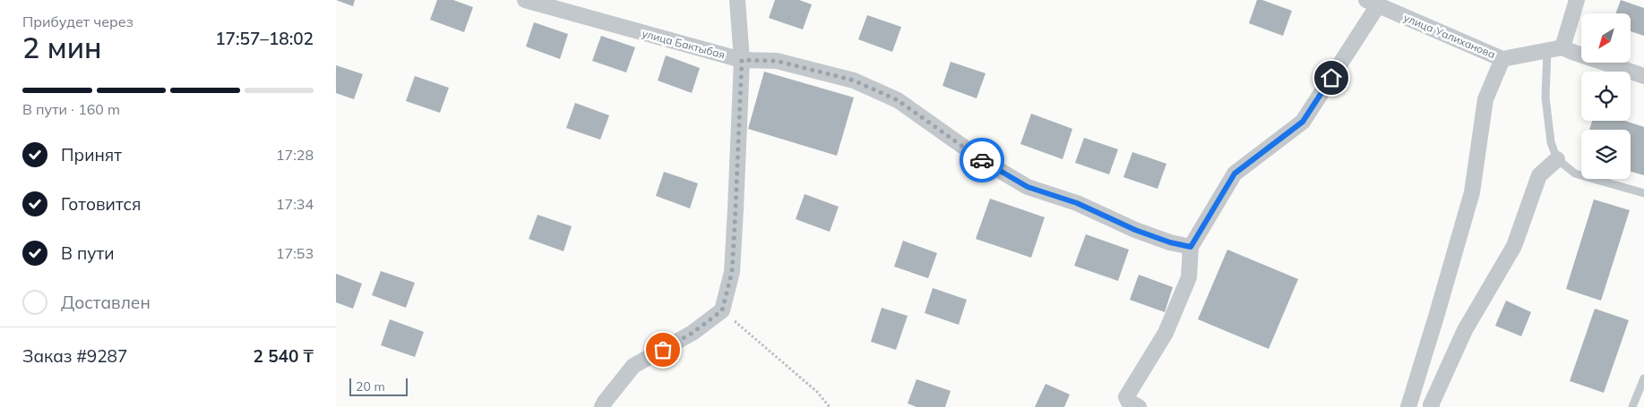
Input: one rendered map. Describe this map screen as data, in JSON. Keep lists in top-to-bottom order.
{
  "streets": {
    "street": ["улица Уалиханова", "улица Бактыбая"]
  },
  "scale_bar": "20 m",
  "north": "bottom left",
  "page": {
    "heading": ["2 мин", "Прибудет через", "17:57–18:02"],
    "panel": ["Заказ #9287", "2 540 ₸"],
    "bar": "В пути · 160 m",
    "list": [
      ["Принят", "17:28"],
      ["Готовится", "17:34"],
      ["В пути", "17:53"],
      "Доставлен"
    ],
    "scale": "20 m"
  }
}
